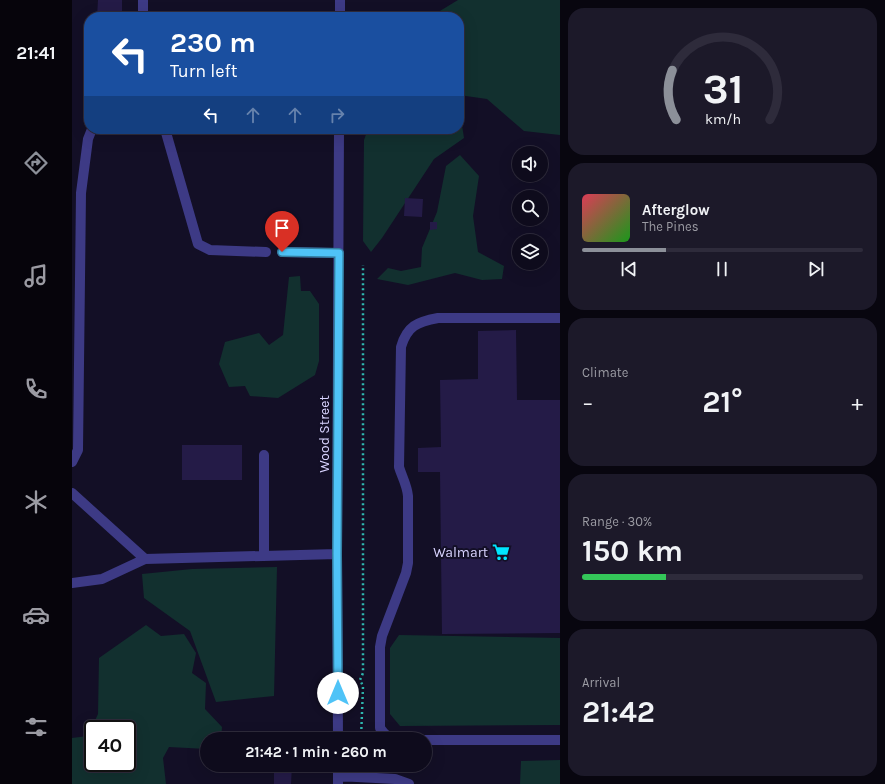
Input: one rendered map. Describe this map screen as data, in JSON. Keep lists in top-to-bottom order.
{
  "streets": {
    "street": ["Wood Street"]
  },
  "places": {
    "supermarket": ["Walmart"]
  },
  "page": {
    "tabs": "21:41",
    "turn": ["230 m", "Turn left"],
    "song": ["Afterglow", "The Pines"],
    "tile": [
      "Climate",
      ["Range · 30%", "150 km"],
      ["Arrival", "21:42"]
    ],
    "heat": ["−", "21°", "+"],
    "limit": "40",
    "trip": "21:42 · 1 min · 260 m",
    "gauge": ["31", "km/h"]
  }
}
